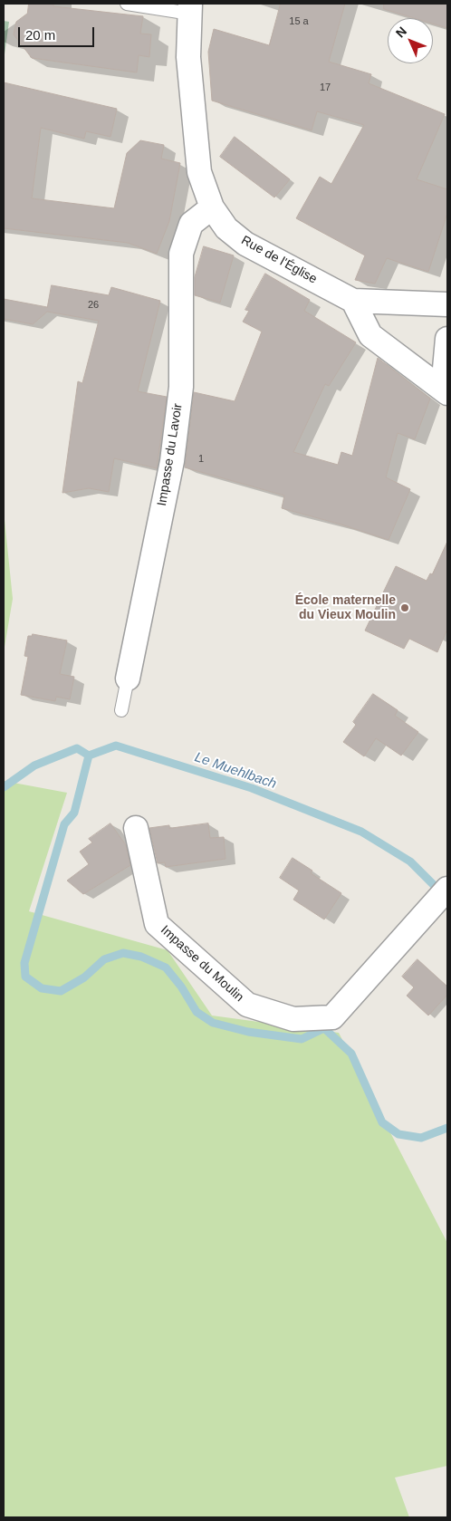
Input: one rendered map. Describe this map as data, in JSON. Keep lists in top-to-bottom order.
{
  "streets": {
    "street": ["Rue de l'Église", "Impasse du Lavoir", "Impasse du Moulin"]
  },
  "crossings": [
    ["Rue de l'Église", "Impasse du Lavoir"]
  ],
  "water": ["Le Muehlbach"],
  "places": ["École maternelle du Vieux Moulin"],
  "house_numbers": [
    "15 a",
    "17",
    "26",
    "1"
  ],
  "scale_bar": "20 m",
  "north": "top left"
}
